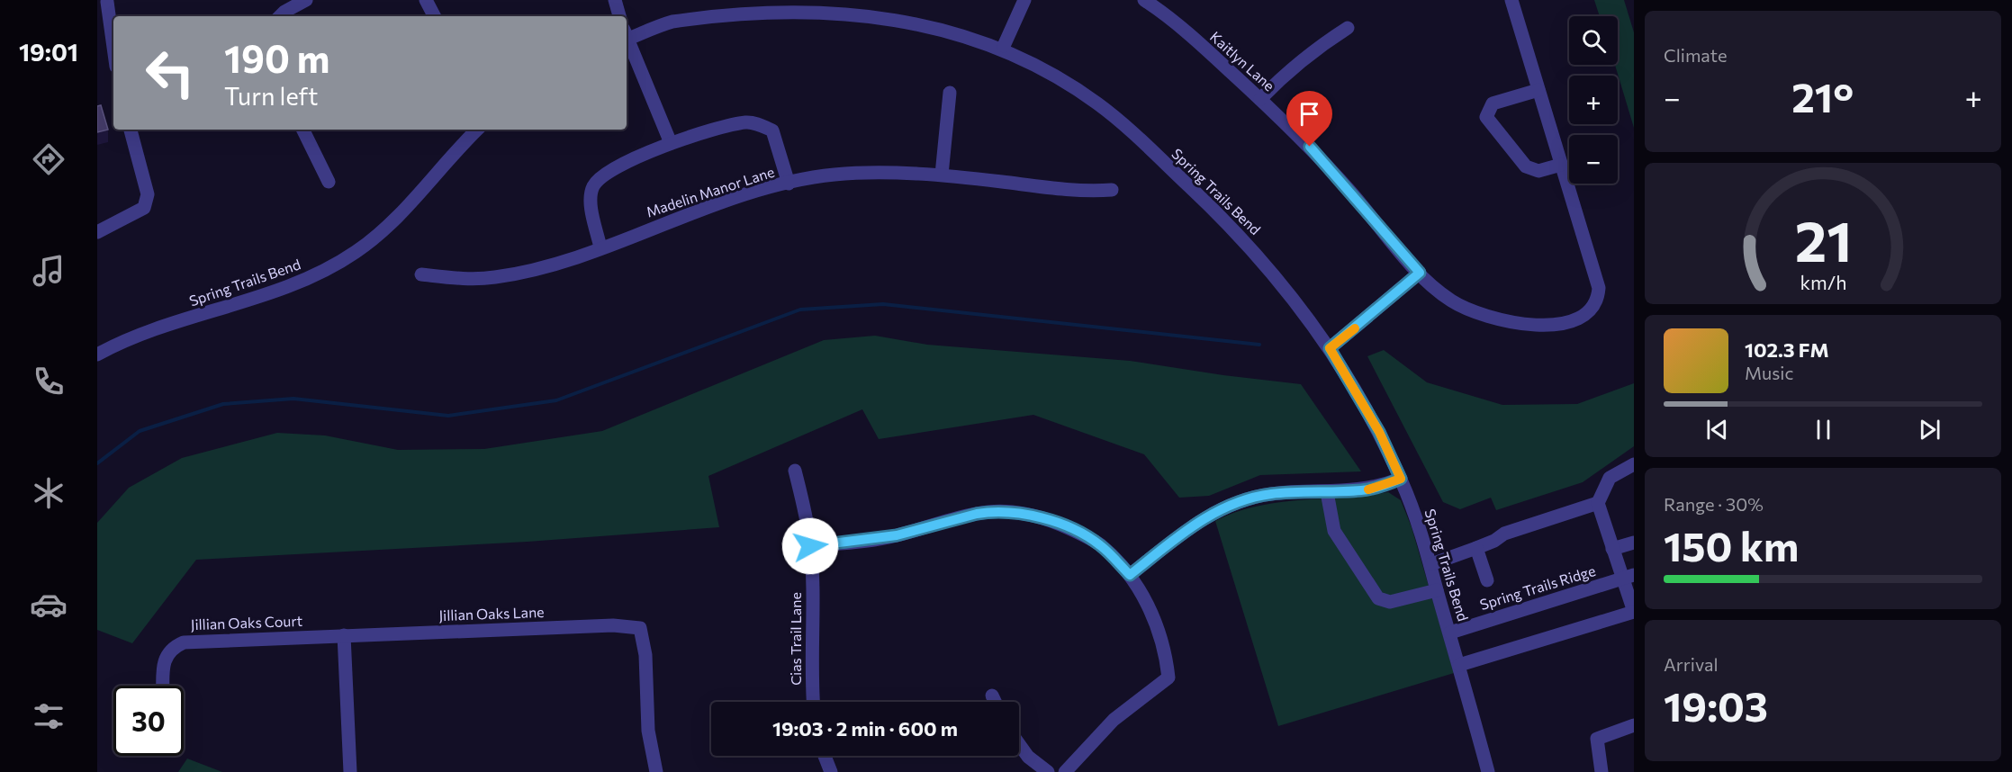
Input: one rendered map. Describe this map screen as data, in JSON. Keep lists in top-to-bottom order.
{
  "streets": {
    "street": [
      "Kaitlyn Lane",
      "Madelin Manor Lane",
      "Spring Trails Bend",
      "Spring Trails Ridge",
      "Jillian Oaks Lane",
      "Jillian Oaks Court",
      "Cias Trail Lane"
    ]
  },
  "crossings": [
    ["Spring Trails Bend", "Spring Trails Ridge"],
    ["Jillian Oaks Lane", "Jillian Oaks Court"]
  ],
  "page": {
    "tabs": "19:01",
    "tile": [
      "Climate",
      ["Range · 30%", "150 km"],
      ["Arrival", "19:03"]
    ],
    "map_buttons": ["+", "−"],
    "turn": ["190 m", "Turn left"],
    "heat": ["−", "21°", "+"],
    "song": ["102.3 FM", "Music"],
    "limit": "30",
    "trip": "19:03 · 2 min · 600 m",
    "gauge": ["21", "km/h"]
  }
}
